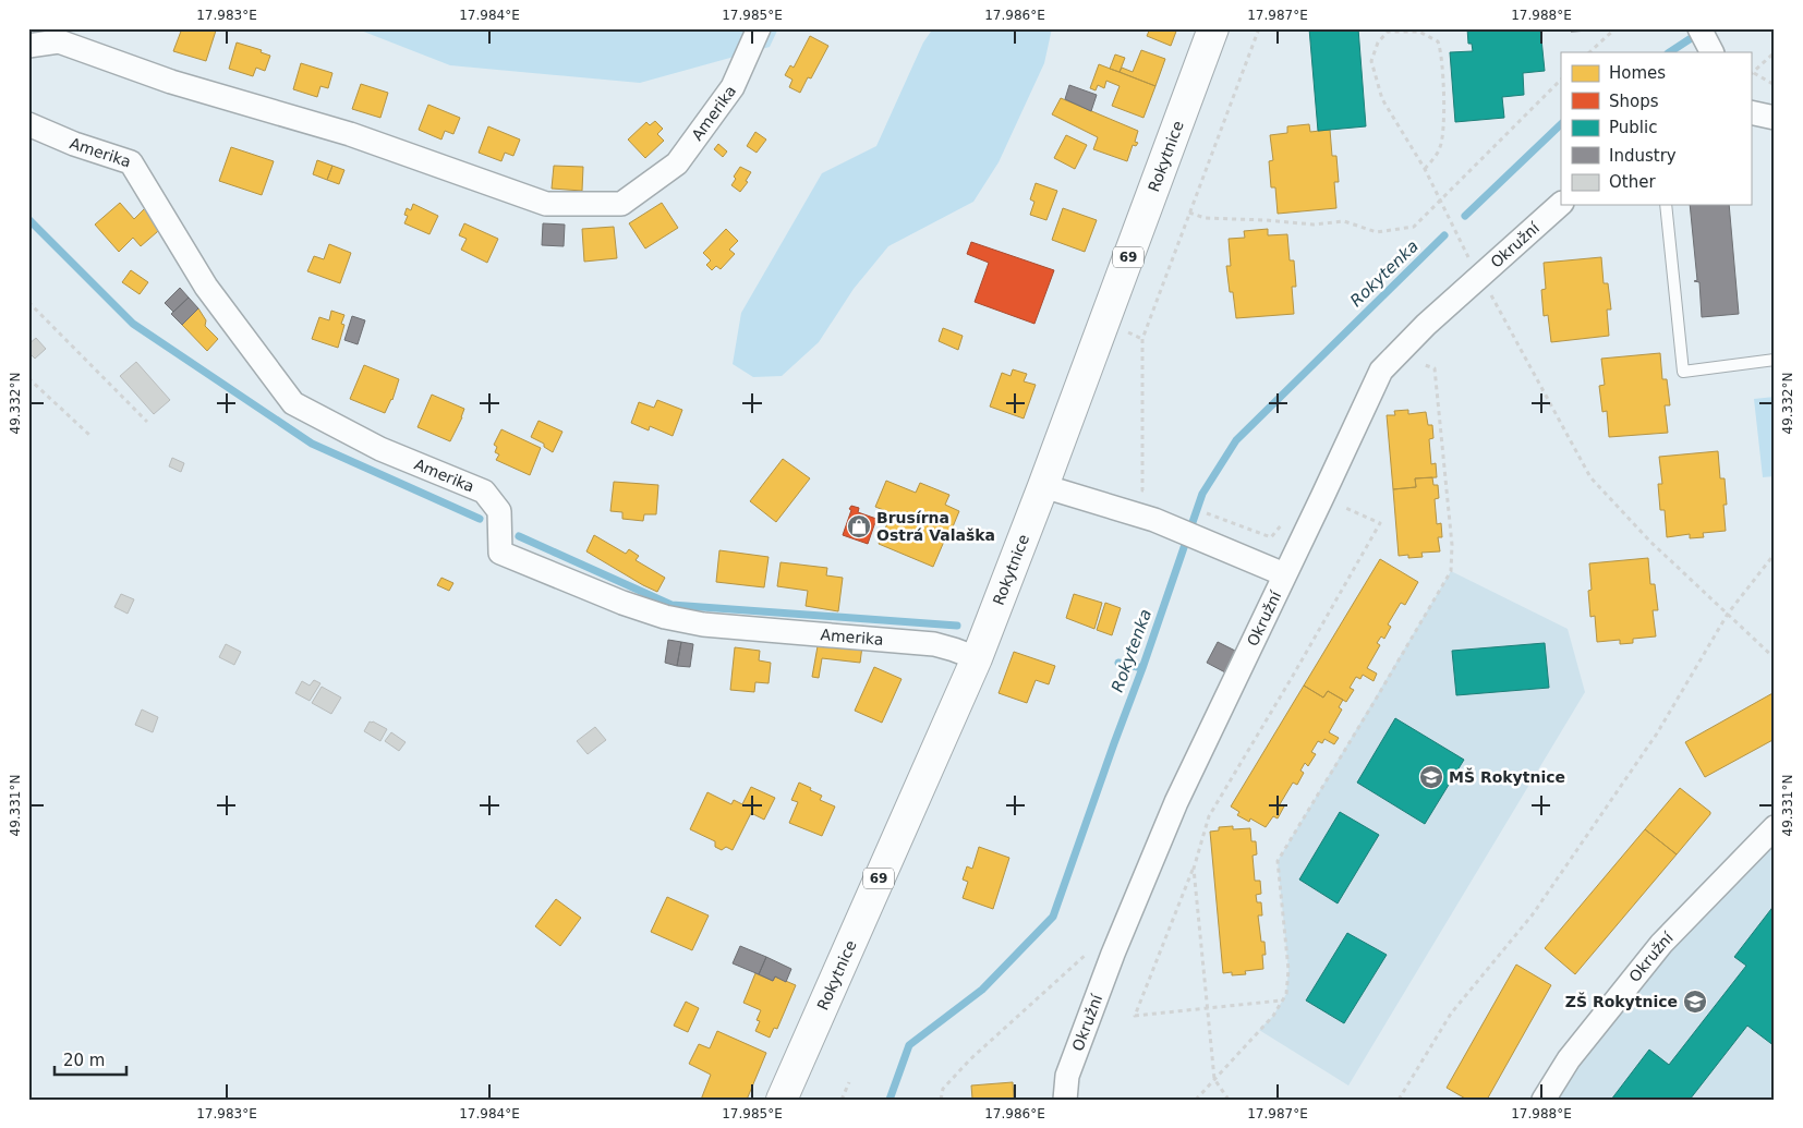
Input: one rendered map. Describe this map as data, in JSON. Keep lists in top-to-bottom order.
{
  "streets": {
    "main road": ["Rokytnice", "69"],
    "street": ["Amerika", "Okružní"]
  },
  "crossings": [
    ["Amerika", "Rokytnice"]
  ],
  "water": ["Rokytenka"],
  "places": {
    "shop": ["Brusírna Ostrá Valaška"],
    "school or university": ["MŠ Rokytnice", "ZŠ Rokytnice"]
  },
  "legend": [
    "Homes",
    "Shops",
    "Public",
    "Industry",
    "Other"
  ],
  "scale_bar": "20 m",
  "coordinates": [
    "17.983°E",
    "17.984°E",
    "17.985°E",
    "17.986°E",
    "17.987°E",
    "17.988°E",
    "49.332°N",
    "49.331°N"
  ]
}
